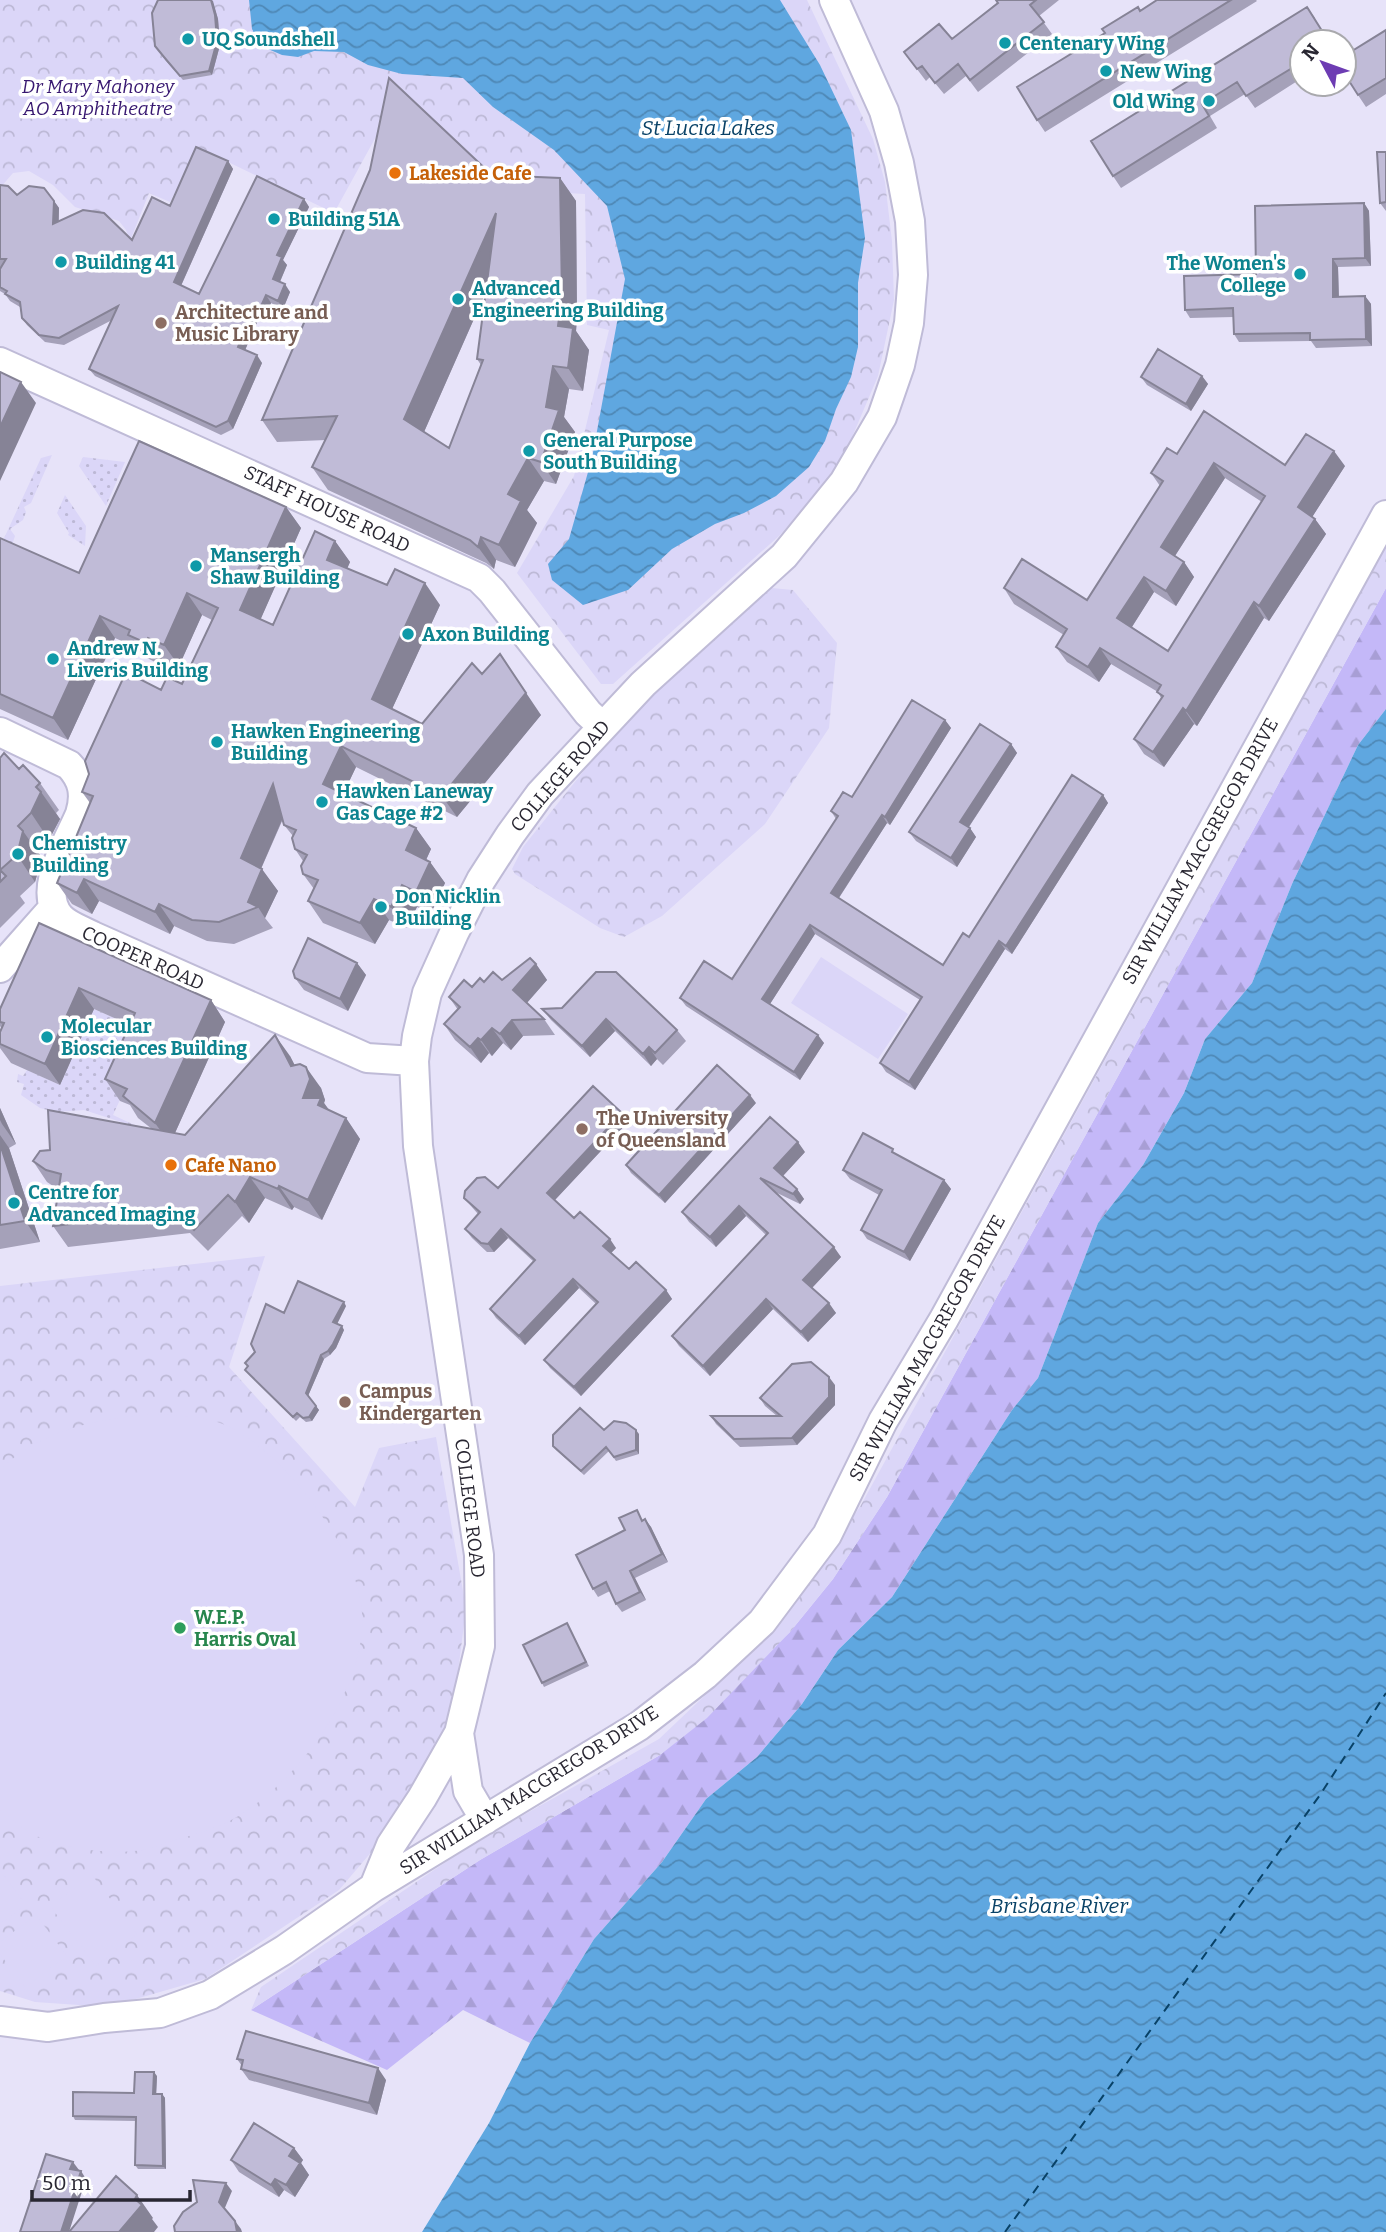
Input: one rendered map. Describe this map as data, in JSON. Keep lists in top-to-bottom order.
{
  "streets": {
    "street": [
      "STAFF HOUSE ROAD",
      "COLLEGE ROAD",
      "SIR WILLIAM MACGREGOR DRIVE",
      "COOPER ROAD"
    ]
  },
  "crossings": [
    ["STAFF HOUSE ROAD", "COLLEGE ROAD"],
    ["COLLEGE ROAD", "SIR WILLIAM MACGREGOR DRIVE"],
    ["COLLEGE ROAD", "COOPER ROAD"]
  ],
  "water": ["St Lucia Lakes", "Brisbane River"],
  "parks": ["Dr Mary Mahoney AO Amphitheatre"],
  "places": [
    "UQ Soundshell",
    "Centenary Wing",
    "New Wing",
    "Old Wing",
    "Lakeside Cafe",
    "Building 51A",
    "Building 41",
    "The Women's College",
    "Advanced Engineering Building",
    "Architecture and Music Library",
    "General Purpose South Building",
    "Mansergh Shaw Building",
    "Axon Building",
    "Andrew N. Liveris Building",
    "Hawken Engineering Building",
    "Hawken Laneway Gas Cage #2",
    "Chemistry Building",
    "Don Nicklin Building",
    "Molecular Biosciences Building",
    "The University of Queensland",
    "Cafe Nano",
    "Centre for Advanced Imaging",
    "Campus Kindergarten",
    "W.E.P. Harris Oval"
  ],
  "scale_bar": "50 m",
  "north": "top left"
}
